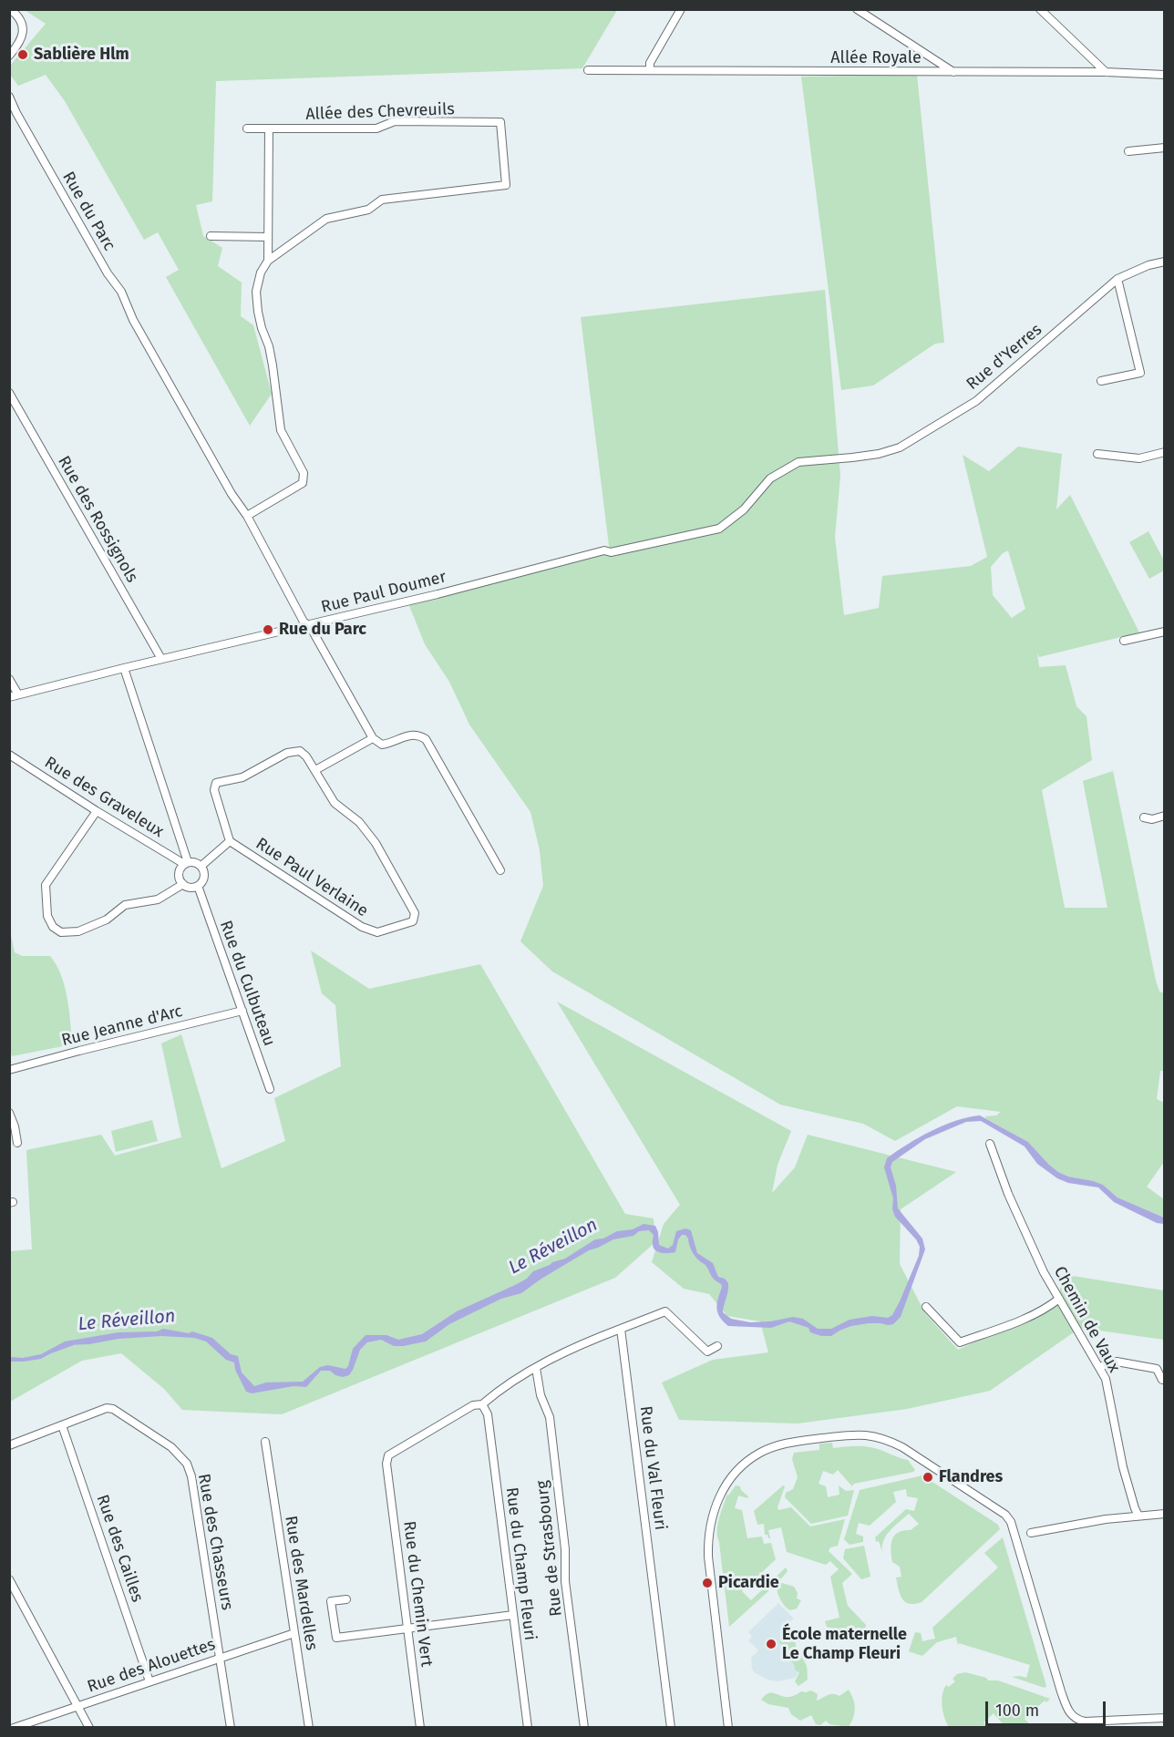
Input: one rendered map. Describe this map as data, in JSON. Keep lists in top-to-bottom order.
{
  "streets": {
    "street": [
      "Allée Royale",
      "Allée des Chevreuils",
      "Rue du Parc",
      "Rue d'Yerres",
      "Rue des Rossignols",
      "Rue Paul Doumer",
      "Rue des Graveleux",
      "Rue Paul Verlaine",
      "Rue du Culbuteau",
      "Rue Jeanne d'Arc",
      "Chemin de Vaux",
      "Rue du Val Fleuri",
      "Rue des Chasseurs",
      "Rue des Cailles",
      "Rue de Strasbourg",
      "Rue du Champ Fleuri",
      "Rue des Mardelles",
      "Rue du Chemin Vert",
      "Rue des Alouettes"
    ]
  },
  "crossings": [
    ["Rue du Parc", "Rue Paul Doumer"],
    ["Rue d'Yerres", "Rue Paul Doumer"],
    ["Rue des Rossignols", "Rue Paul Doumer"],
    ["Rue des Graveleux", "Rue Paul Verlaine"],
    ["Rue des Graveleux", "Rue du Culbuteau"],
    ["Rue Paul Verlaine", "Rue du Culbuteau"],
    ["Rue du Culbuteau", "Rue Jeanne d'Arc"],
    ["Rue des Chasseurs", "Rue des Cailles"],
    ["Rue des Chasseurs", "Rue des Alouettes"],
    ["Rue des Cailles", "Rue des Alouettes"],
    ["Rue du Champ Fleuri", "Rue du Chemin Vert"],
    ["Rue des Mardelles", "Rue des Alouettes"]
  ],
  "water": ["Le Réveillon"],
  "places": [
    "Sablière Hlm",
    "Rue du Parc",
    "Flandres",
    "Picardie",
    "École maternelle Le Champ Fleuri"
  ],
  "scale_bar": "100 m"
}
